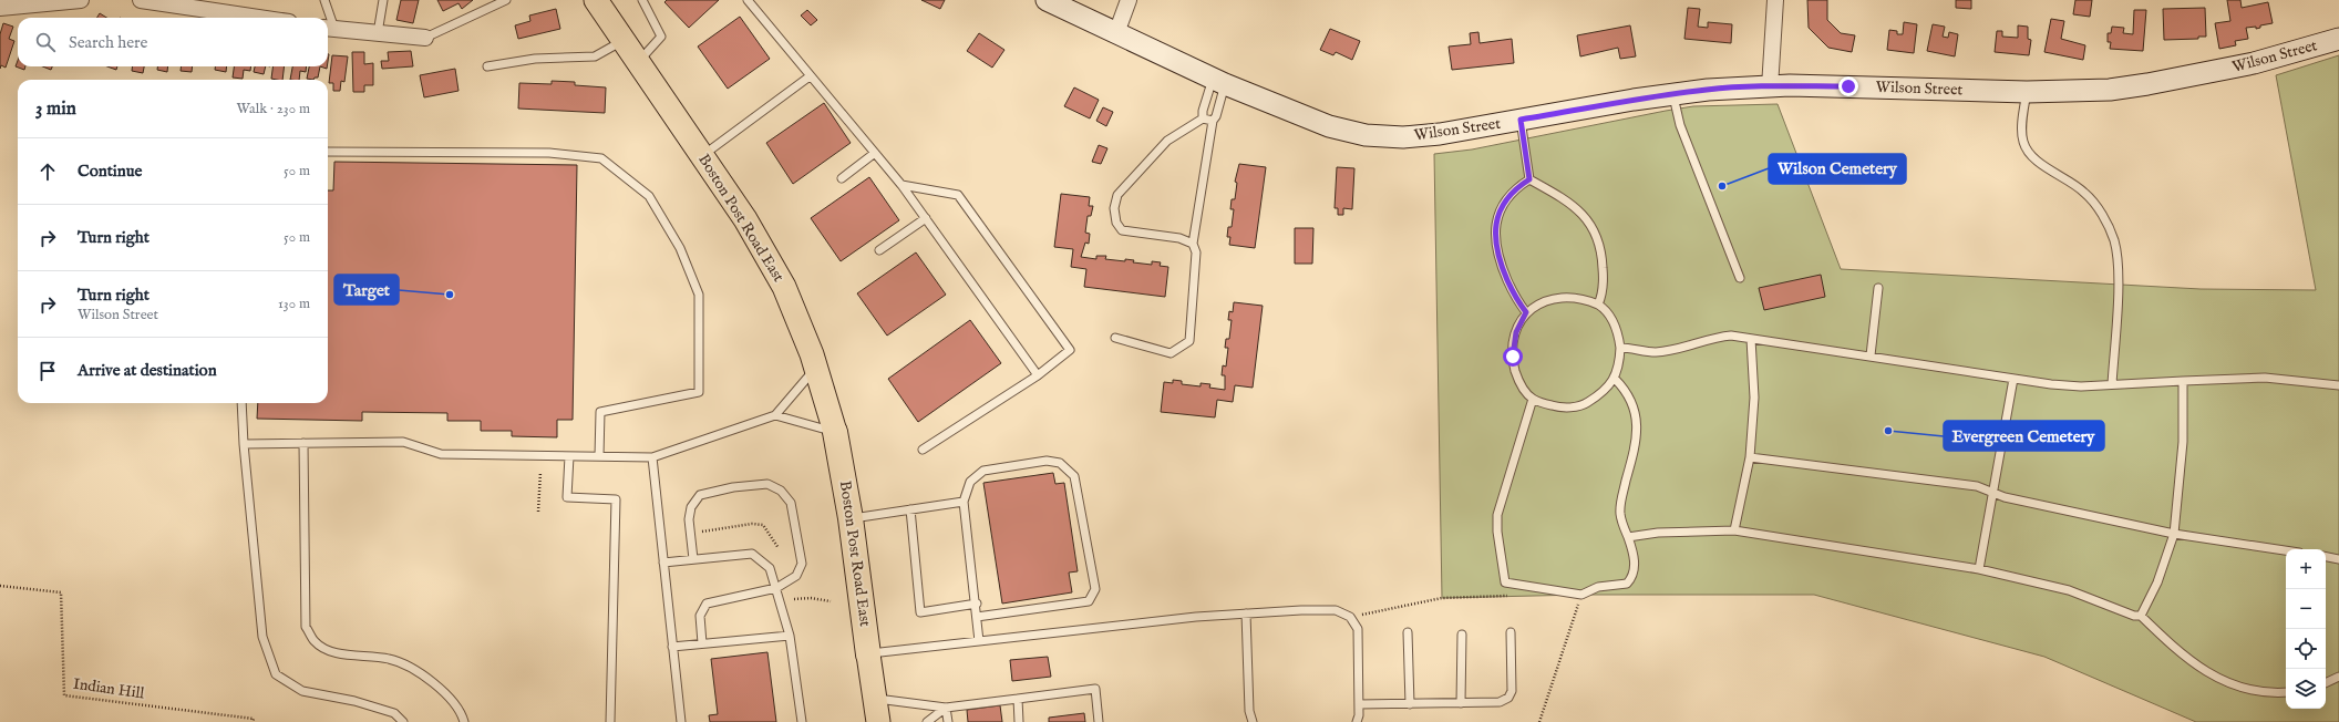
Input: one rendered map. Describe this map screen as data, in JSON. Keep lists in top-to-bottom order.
{
  "streets": {
    "highway": ["Boston Post Road East"],
    "street": ["Wilson Street"],
    "path": ["Indian Hill"]
  },
  "places": ["Wilson Cemetery", "Target", "Evergreen Cemetery"],
  "page": {
    "search": "Search here",
    "heading": ["3 min", "Walk · 230 m"],
    "list": [
      ["Continue", "50 m"],
      ["Turn right", "50 m"],
      ["Turn right", "Wilson Street", "130 m"],
      "Arrive at destination"
    ],
    "map_buttons": ["+", "−"]
  }
}
